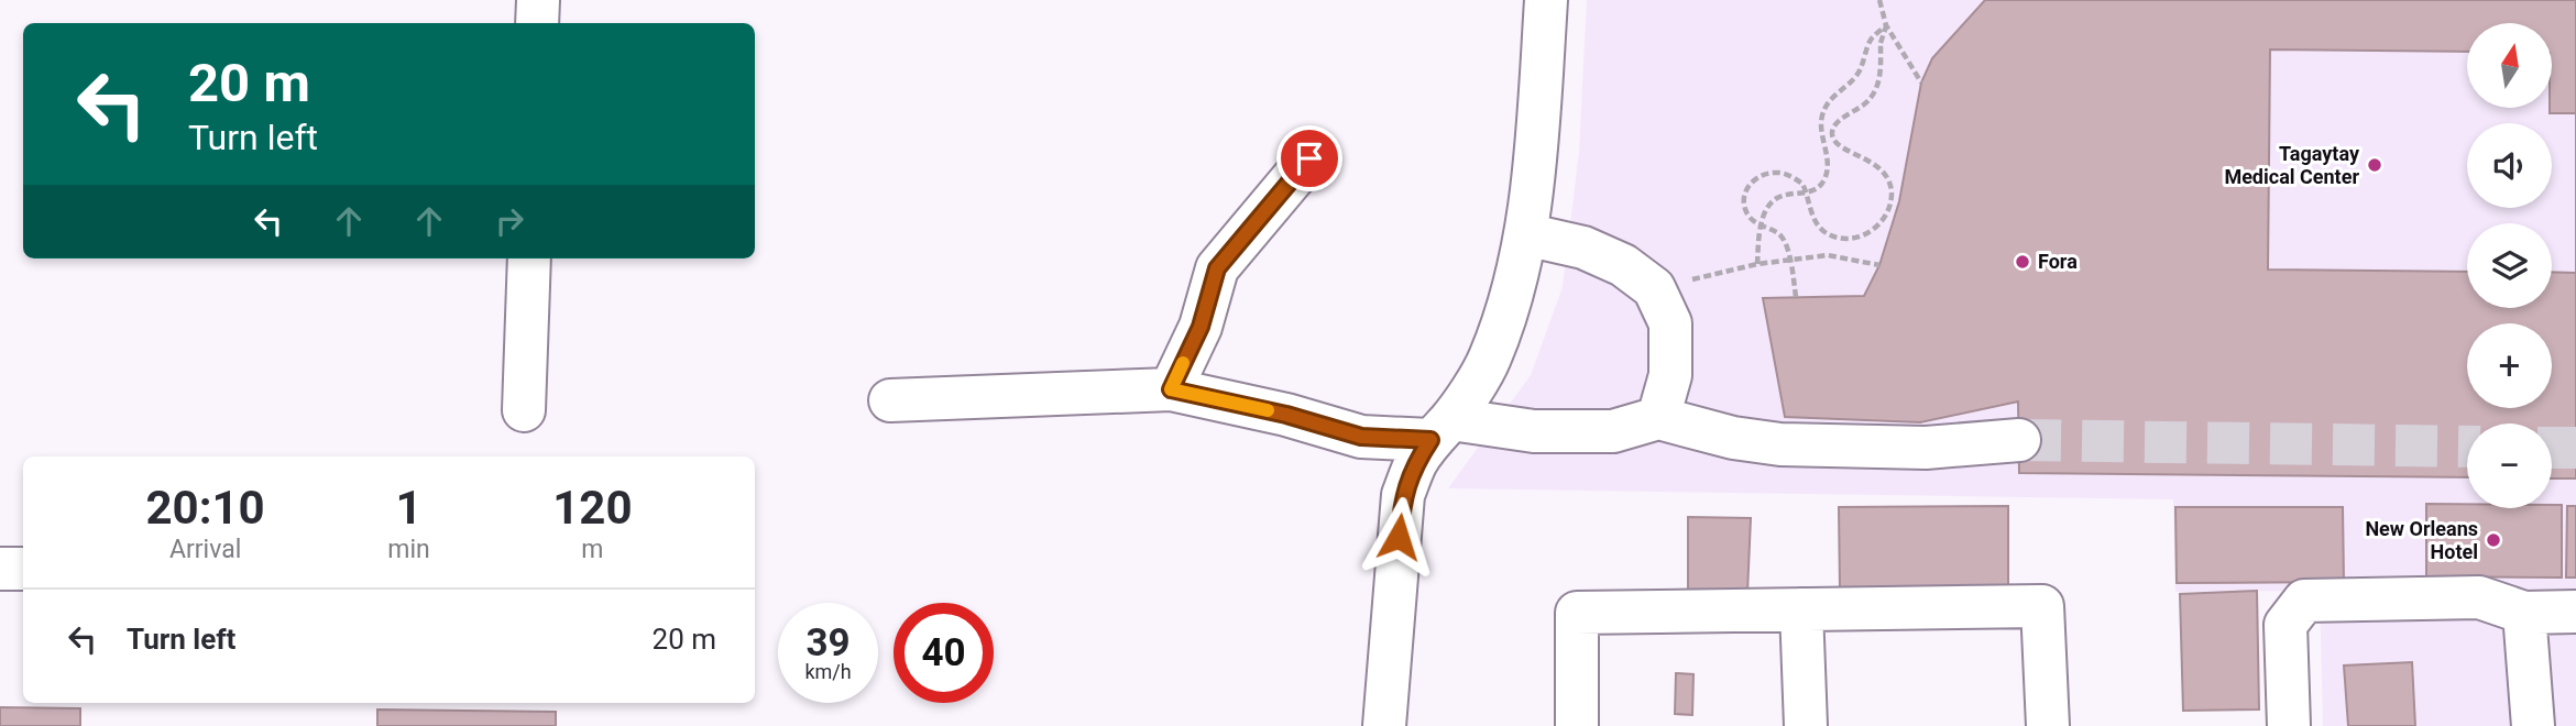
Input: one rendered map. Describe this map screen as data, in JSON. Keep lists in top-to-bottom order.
{
  "places": ["Tagaytay Medical Center", "Fora", "New Orleans Hotel"],
  "north": "top",
  "page": {
    "map_buttons": ["+", "−"],
    "turn": ["20 m", "Turn left"],
    "eta": [
      "20:10",
      "Arrival",
      "1",
      "min",
      "120",
      "m"
    ],
    "list": [
      {
        "name": "Turn left",
        "value": "20 m"
      }
    ],
    "speed": "39 km/h",
    "limit": "40"
  }
}
